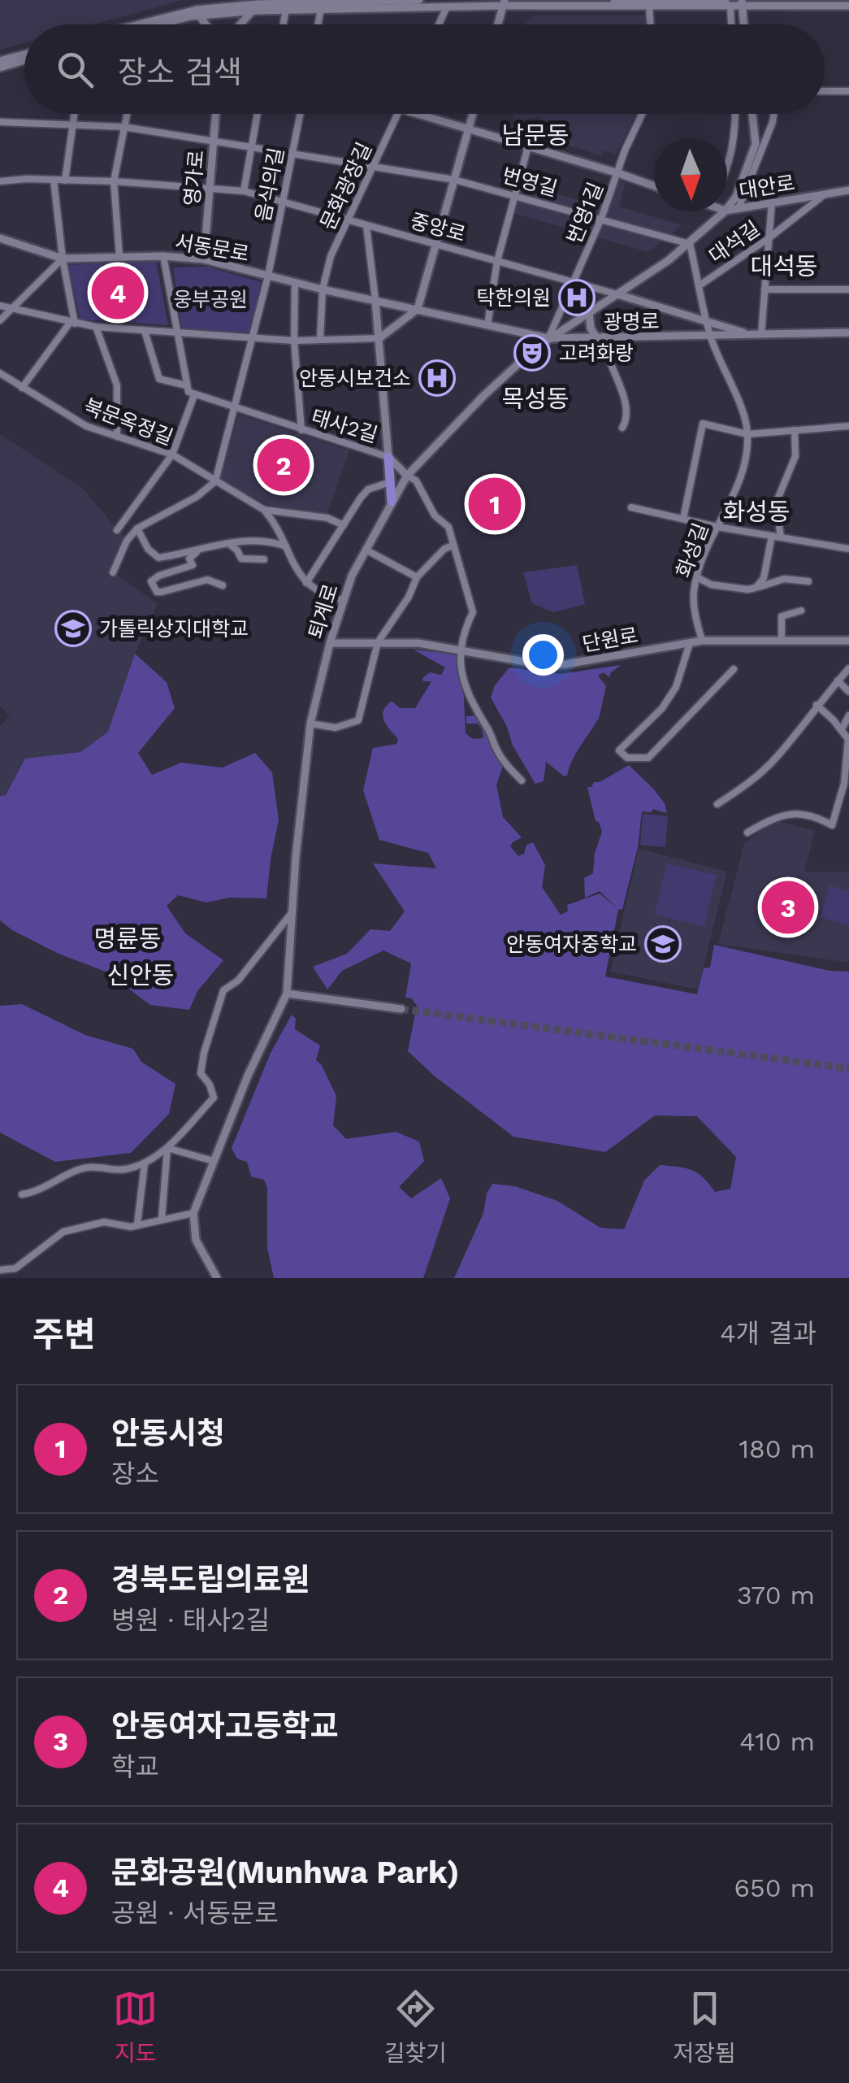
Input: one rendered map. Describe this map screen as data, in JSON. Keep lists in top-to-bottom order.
{
  "streets": {
    "street": [
      "영가로",
      "번영길",
      "음식의길",
      "문화광장길",
      "대안로",
      "번영1길",
      "중앙로",
      "대석길",
      "서동문로",
      "광명로",
      "북문옥정길",
      "태사2길",
      "화성길",
      "퇴계로",
      "단원로"
    ]
  },
  "crossings": [
    ["영가로", "번영길"],
    ["영가로", "중앙로"],
    ["영가로", "서동문로"],
    ["번영길", "음식의길"],
    ["번영길", "문화광장길"],
    ["번영길", "번영1길"],
    ["번영길", "퇴계로"],
    ["음식의길", "중앙로"],
    ["음식의길", "서동문로"],
    ["음식의길", "태사2길"],
    ["문화광장길", "중앙로"],
    ["문화광장길", "서동문로"],
    ["대안로", "대석길"],
    ["번영1길", "중앙로"],
    ["번영1길", "광명로"],
    ["번영1길", "퇴계로"],
    ["중앙로", "광명로"],
    ["중앙로", "퇴계로"],
    ["서동문로", "광명로"],
    ["서동문로", "태사2길"],
    ["광명로", "퇴계로"],
    ["화성길", "단원로"],
    ["퇴계로", "단원로"]
  ],
  "districts": [
    "남문동",
    "대석동",
    "목성동",
    "화성동",
    "명륜동",
    "신안동"
  ],
  "parks": ["웅부공원"],
  "places": {
    "hospital": ["탁한의원", "안동시보건소"],
    "theatre": ["고려화랑"],
    "school or university": ["가톨릭상지대학교", "안동여자중학교"]
  },
  "north": "bottom",
  "page": {
    "search": "장소 검색",
    "pins": [
      "4",
      "2",
      "1",
      "3"
    ],
    "heading": ["주변", "4개 결과"],
    "list": [
      {
        "mark": "1",
        "name": "안동시청",
        "note": "장소",
        "value": "180 m"
      },
      {
        "mark": "2",
        "name": "경북도립의료원",
        "note": "병원 · 태사2길",
        "value": "370 m"
      },
      {
        "mark": "3",
        "name": "안동여자고등학교",
        "note": "학교",
        "value": "410 m"
      },
      {
        "mark": "4",
        "name": "문화공원(Munhwa Park)",
        "note": "공원 · 서동문로",
        "value": "650 m"
      }
    ],
    "nav": ["지도", "길찾기", "저장됨"]
  }
}
